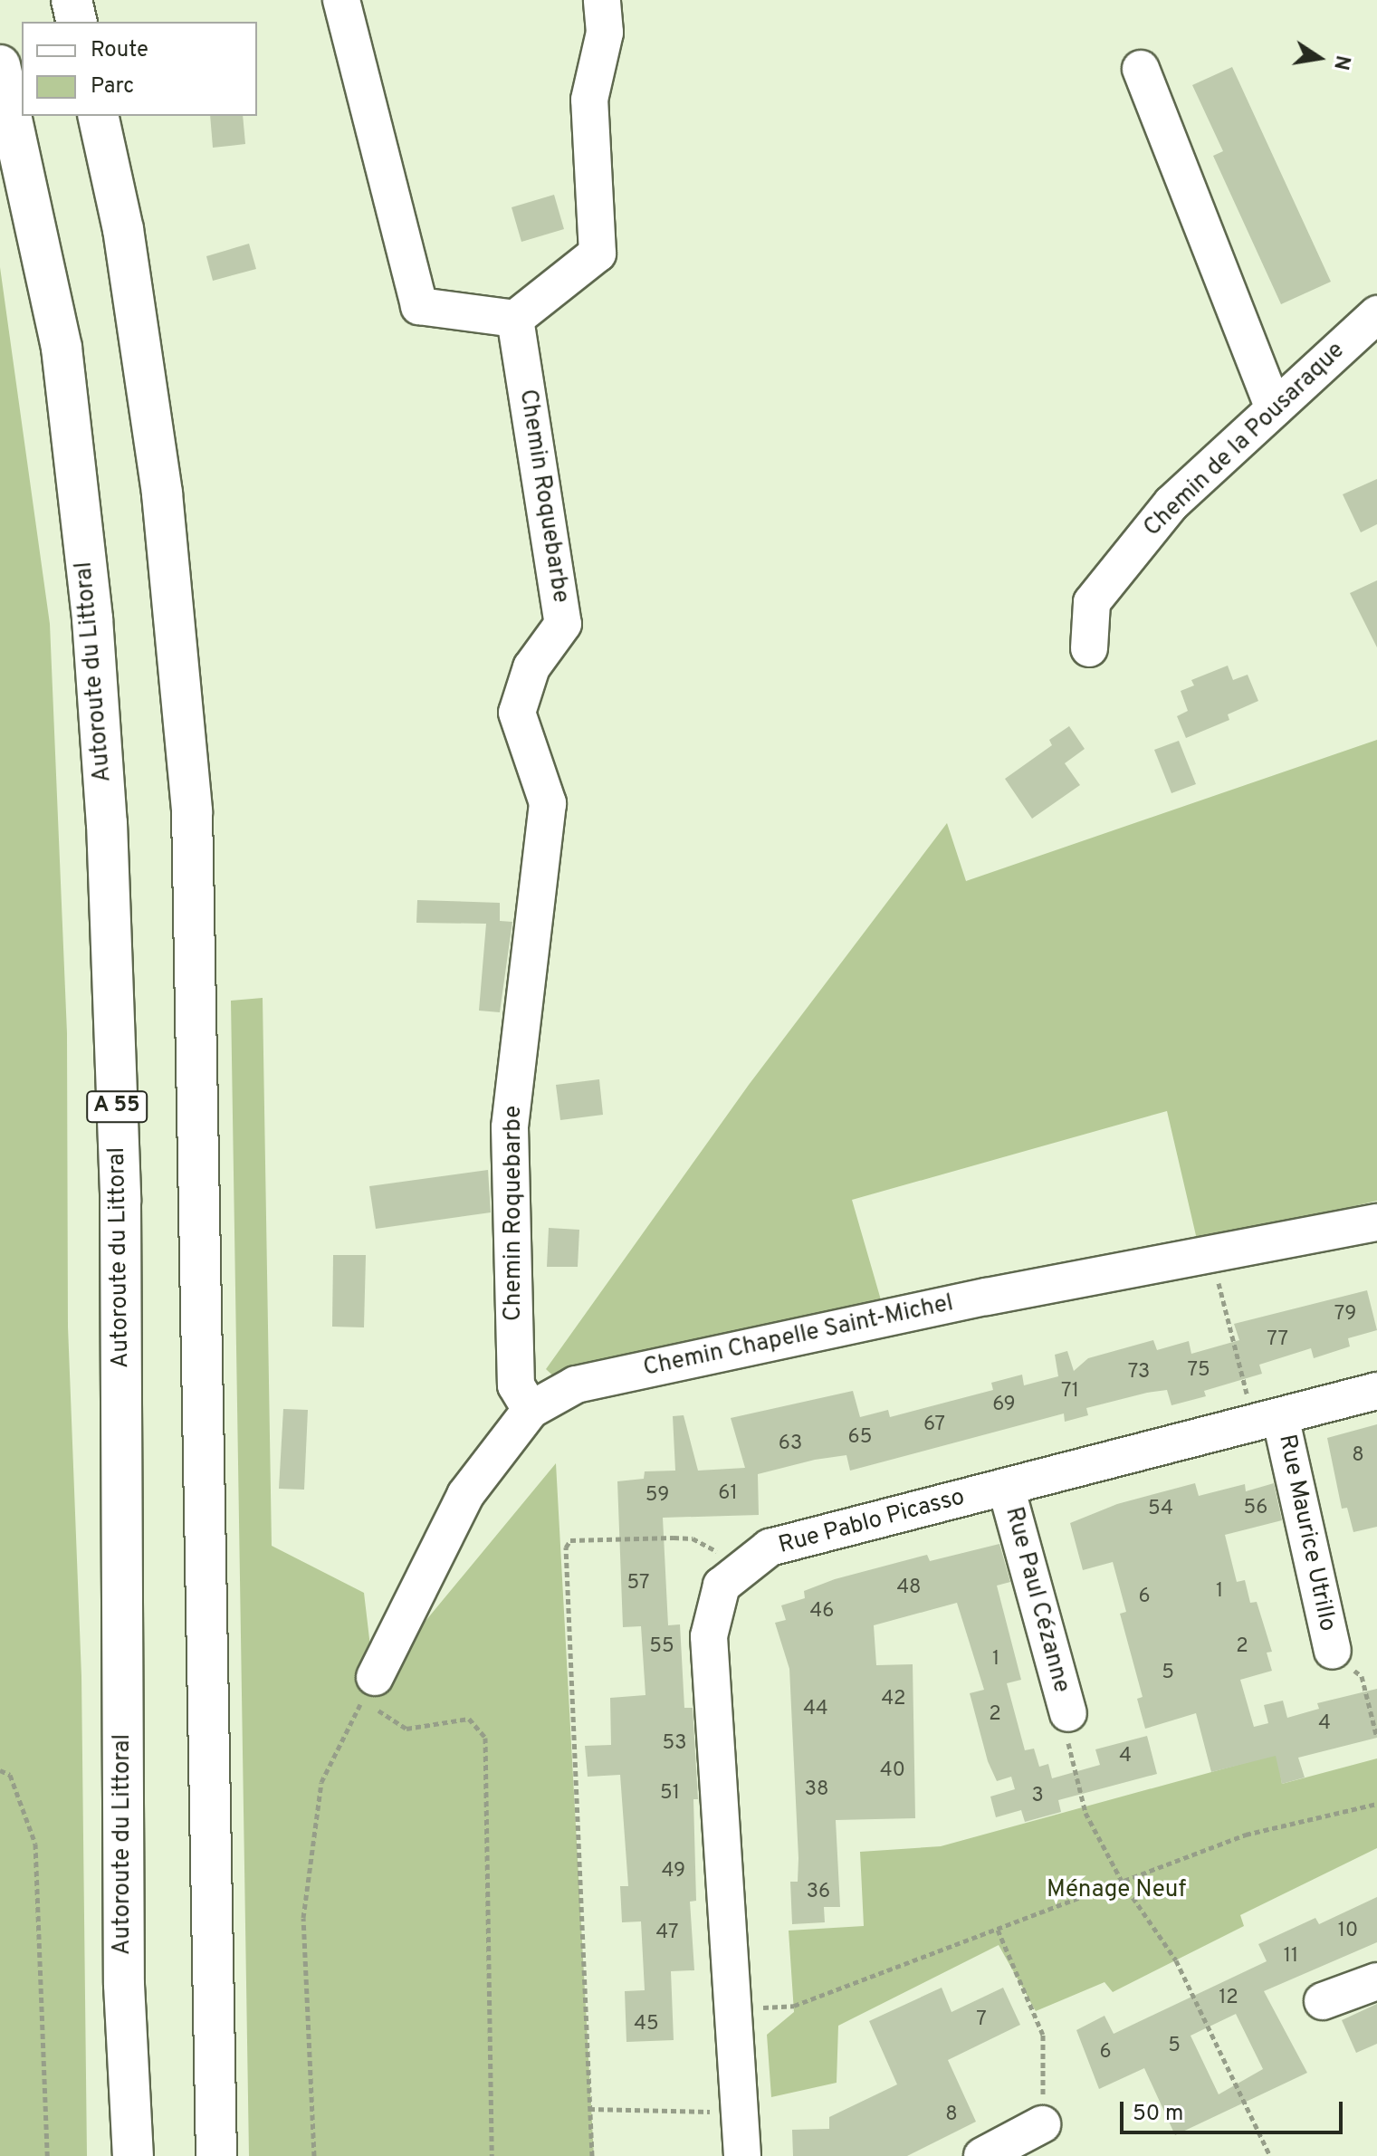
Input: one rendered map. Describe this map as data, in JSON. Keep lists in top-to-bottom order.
{
  "streets": {
    "highway": ["Autoroute du Littoral", "A 55"],
    "street": [
      "Chemin de la Pousaraque",
      "Chemin Roquebarbe",
      "Chemin Chapelle Saint-Michel",
      "Rue Pablo Picasso",
      "Rue Maurice Utrillo",
      "Rue Paul Cézanne"
    ]
  },
  "crossings": [
    ["Chemin Roquebarbe", "Chemin Chapelle Saint-Michel"],
    ["Rue Pablo Picasso", "Rue Maurice Utrillo"],
    ["Rue Pablo Picasso", "Rue Paul Cézanne"]
  ],
  "parks": ["Ménage Neuf"],
  "house_numbers": [
    "79",
    "77",
    "75",
    "73",
    "71",
    "69",
    "67",
    "65",
    "63",
    "8",
    "61",
    "59",
    "56",
    "54",
    "57",
    "48",
    "1",
    "6",
    "46",
    "55",
    "2",
    "1",
    "5",
    "42",
    "44",
    "2",
    "4",
    "53",
    "4",
    "40",
    "38",
    "51",
    "3",
    "49",
    "36",
    "10",
    "47",
    "11",
    "12",
    "7",
    "45",
    "5",
    "6",
    "8"
  ],
  "legend": ["Route", "Parc"],
  "scale_bar": "50 m",
  "north": "right"
}
